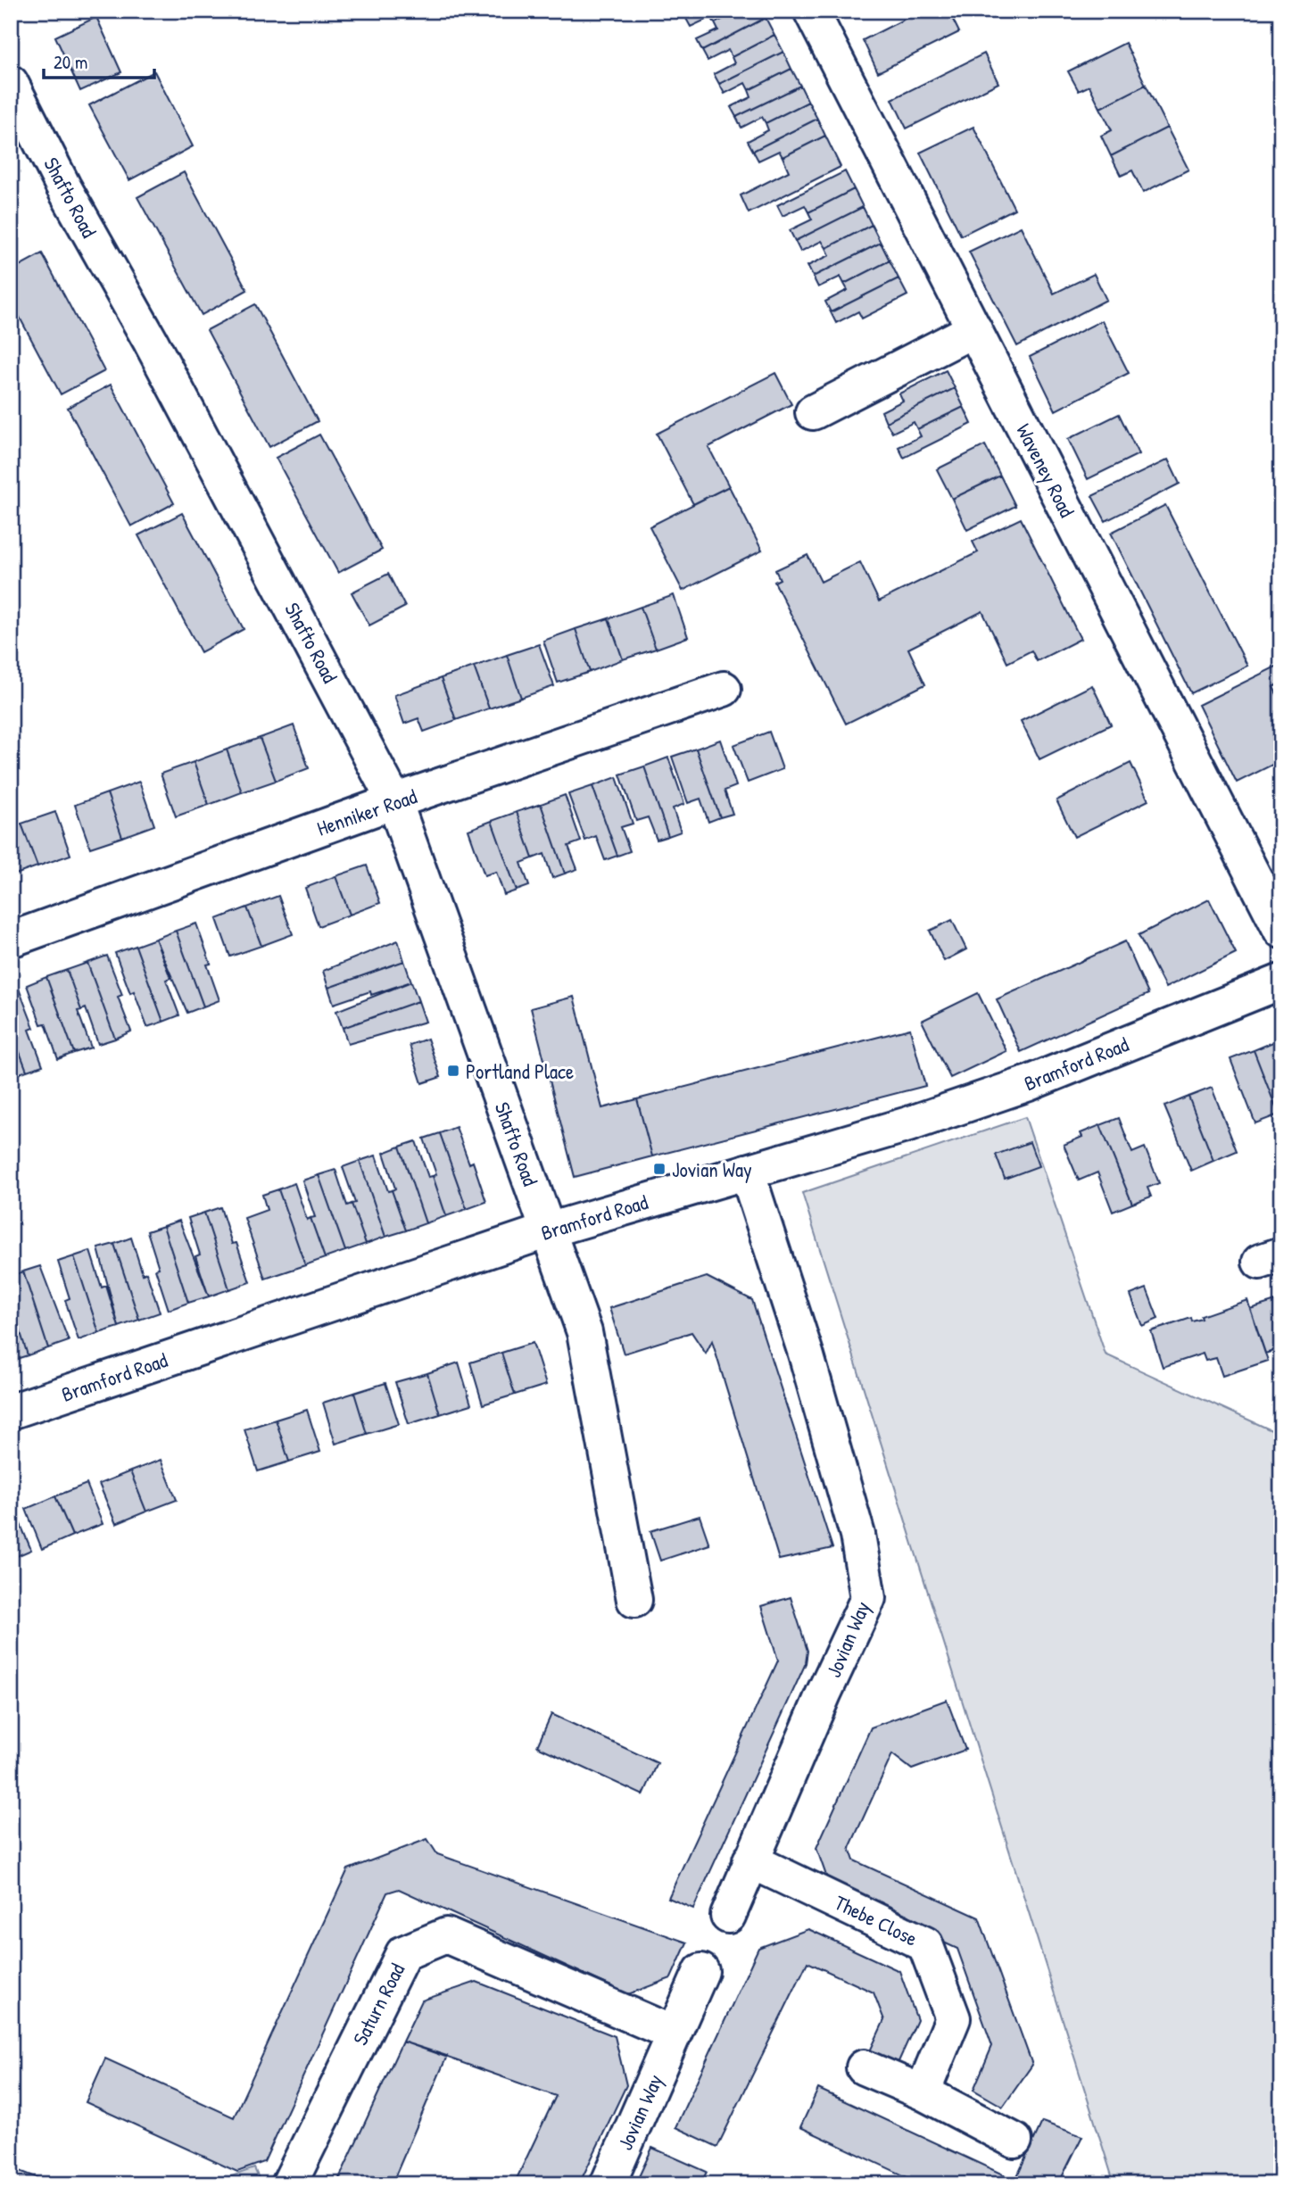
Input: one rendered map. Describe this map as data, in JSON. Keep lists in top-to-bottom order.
{
  "streets": {
    "street": [
      "Shafto Road",
      "Waveney Road",
      "Henniker Road",
      "Bramford Road",
      "Jovian Way",
      "Thebe Close",
      "Saturn Road"
    ]
  },
  "crossings": [
    ["Shafto Road", "Henniker Road"],
    ["Shafto Road", "Bramford Road"],
    ["Bramford Road", "Jovian Way"],
    ["Jovian Way", "Thebe Close"],
    ["Jovian Way", "Saturn Road"]
  ],
  "places": {
    "transit": ["Portland Place", "Jovian Way"]
  },
  "scale_bar": "20 m"
}
